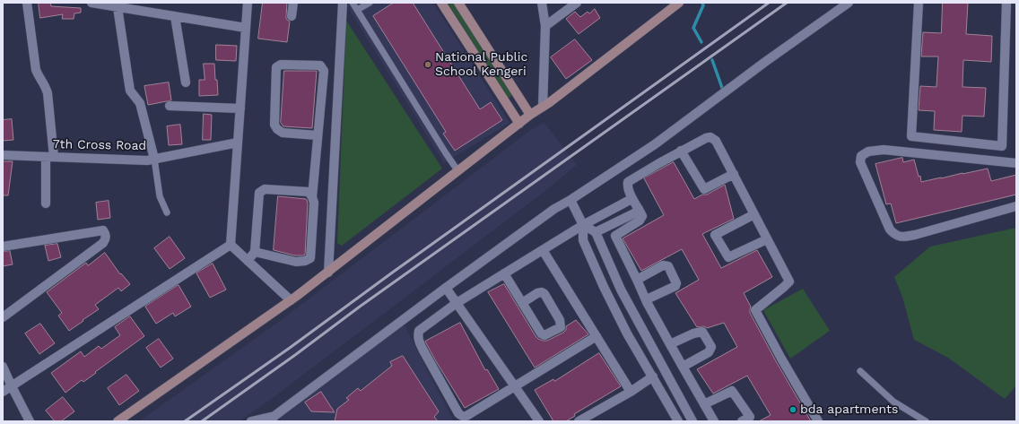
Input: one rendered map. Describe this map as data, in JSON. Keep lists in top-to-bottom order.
{
  "streets": {
    "street": ["7th Cross Road"]
  },
  "places": ["National Public School Kengeri", "bda apartments"]
}
